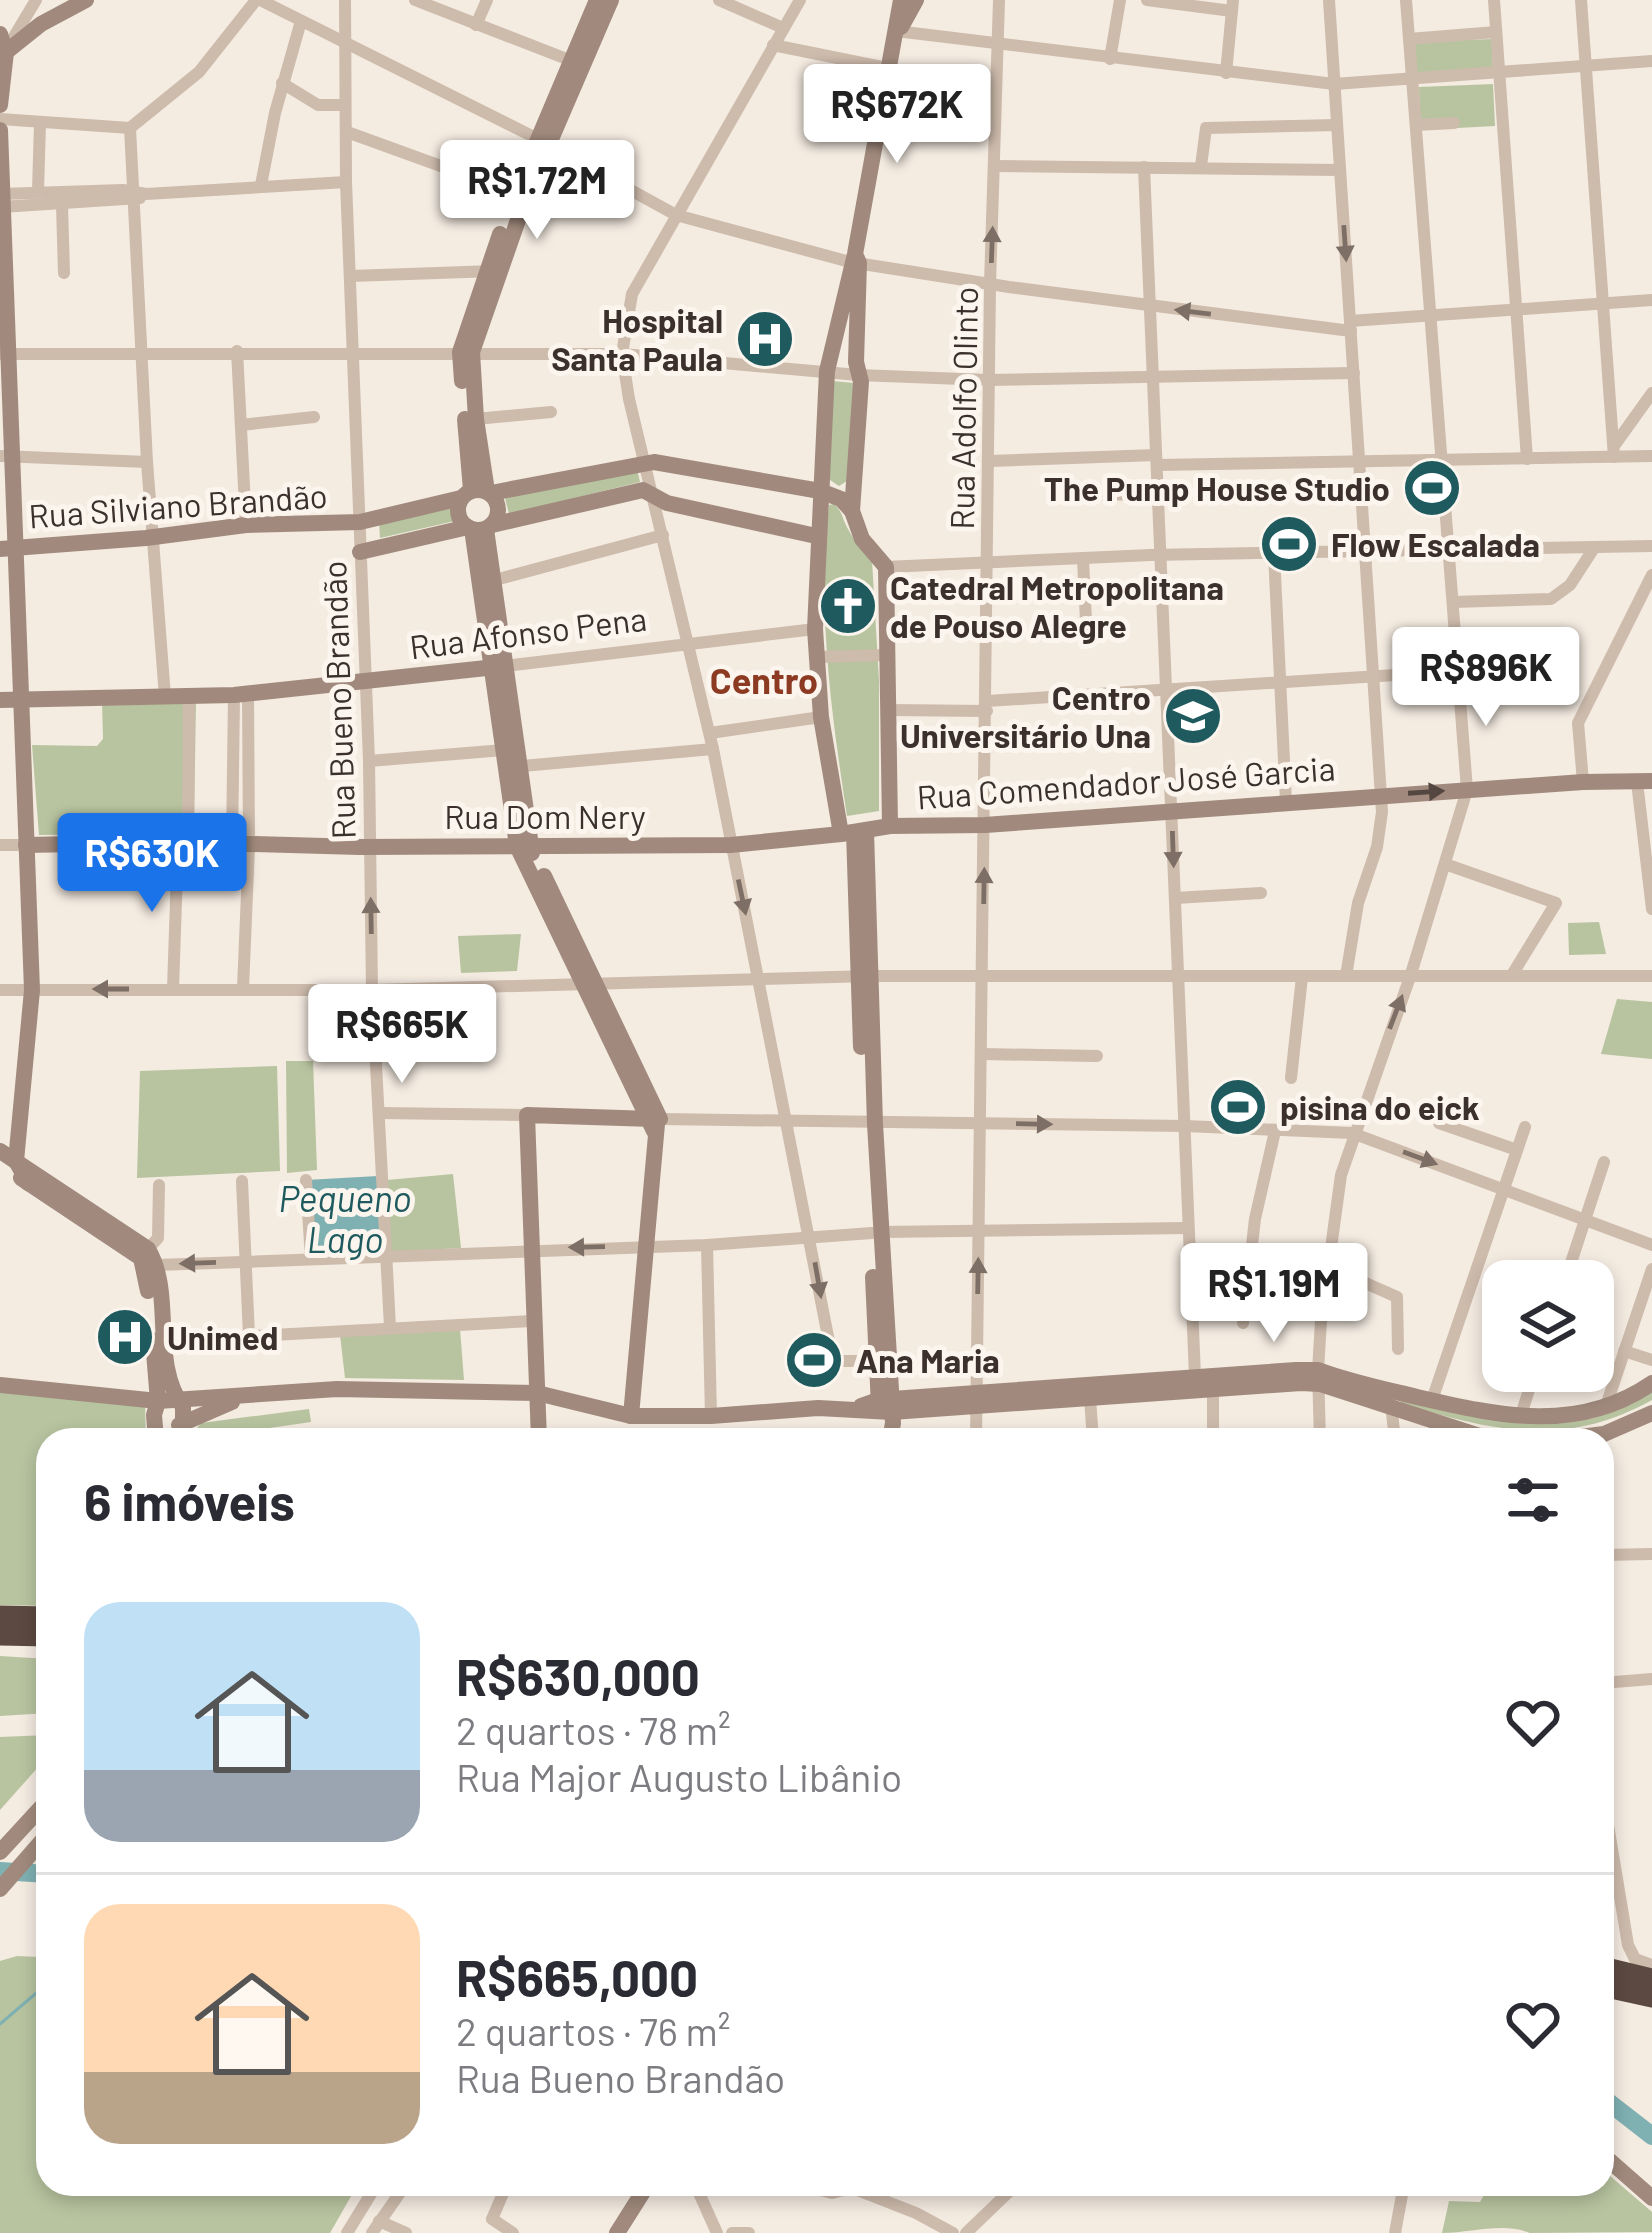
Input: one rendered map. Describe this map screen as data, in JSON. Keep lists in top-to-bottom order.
{
  "streets": {
    "street": [
      "Rua Adolfo Olinto",
      "Rua Silviano Brandão",
      "Rua Afonso Pena",
      "Rua Bueno Brandão",
      "Rua Comendador José Garcia",
      "Rua Dom Nery"
    ]
  },
  "crossings": [
    ["Rua Adolfo Olinto", "Rua Comendador José Garcia"],
    ["Rua Silviano Brandão", "Rua Bueno Brandão"],
    ["Rua Afonso Pena", "Rua Bueno Brandão"],
    ["Rua Bueno Brandão", "Rua Dom Nery"],
    ["Rua Comendador José Garcia", "Rua Dom Nery"]
  ],
  "districts": ["Centro"],
  "water": ["Pequeno Lago"],
  "places": {
    "hospital": ["Hospital Santa Paula", "Unimed"],
    "sports": [
      "The Pump House Studio",
      "Flow Escalada",
      "pisina do eick",
      "Ana Maria"
    ],
    "church": ["Catedral Metropolitana de Pouso Alegre"],
    "school or university": ["Centro Universitário Una"]
  },
  "page": {
    "price": [
      "R$672K",
      "R$1.72M",
      "R$896K",
      "R$630K",
      "R$665K",
      "R$1.19M"
    ],
    "heading": "6 imóveis",
    "list": [
      {
        "name": "R$630,000",
        "note": "2 quartos · 78 m² · Rua Major Augusto Libânio"
      },
      {
        "name": "R$665,000",
        "note": "2 quartos · 76 m² · Rua Bueno Brandão"
      }
    ]
  }
}
